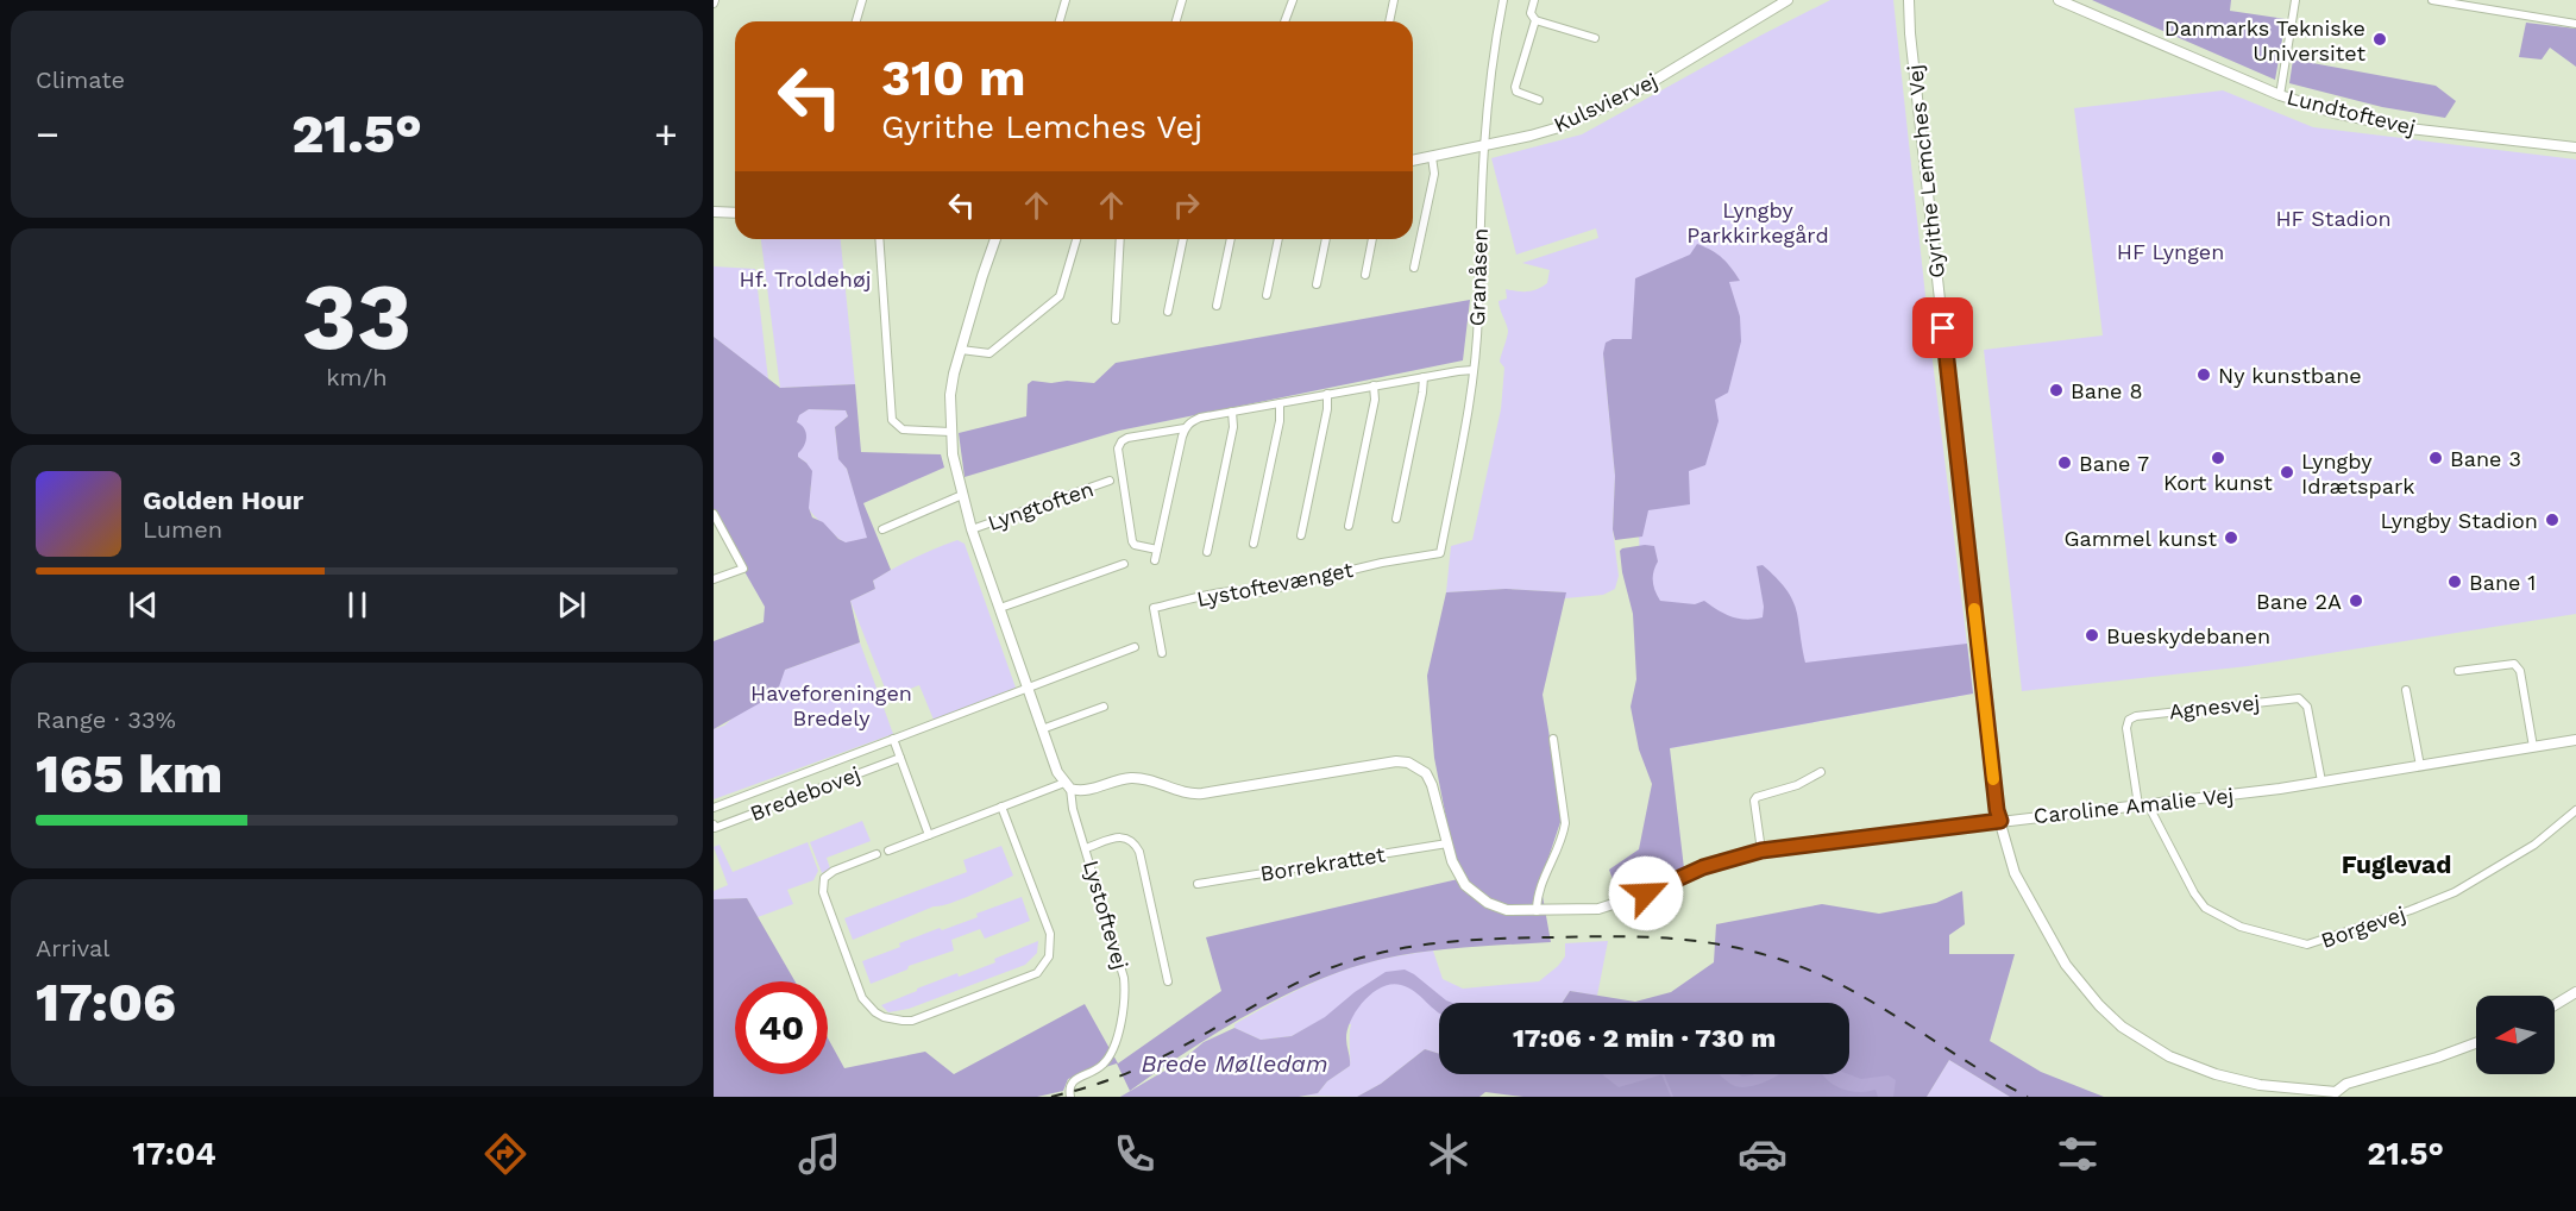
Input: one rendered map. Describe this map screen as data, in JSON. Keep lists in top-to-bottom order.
{
  "streets": {
    "street": [
      "Kulsviervej",
      "Lundtoftevej",
      "Gyrithe Lemches Vej",
      "Granåsen",
      "Lyngtoften",
      "Lystoftevænget",
      "Agnesvej",
      "Bredebovej",
      "Caroline Amalie Vej",
      "Borrekrattet",
      "Lystoftevej",
      "Borgevej"
    ]
  },
  "crossings": [
    ["Kulsviervej", "Granåsen"],
    ["Gyrithe Lemches Vej", "Caroline Amalie Vej"],
    ["Granåsen", "Lystoftevænget"],
    ["Lyngtoften", "Lystoftevej"],
    ["Agnesvej", "Caroline Amalie Vej"],
    ["Agnesvej", "Borgevej"],
    ["Bredebovej", "Lystoftevej"],
    ["Caroline Amalie Vej", "Borrekrattet"],
    ["Caroline Amalie Vej", "Lystoftevej"],
    ["Caroline Amalie Vej", "Borgevej"]
  ],
  "districts": ["Fuglevad"],
  "water": ["Brede Mølledam"],
  "parks": [
    "Lyngby Parkkirkegård",
    "HF Stadion",
    "HF Lyngen",
    "Hf. Troldehøj",
    "Haveforeningen Bredely"
  ],
  "places": [
    "Danmarks Tekniske Universitet",
    "Ny kunstbane",
    "Bane 8",
    "Kort kunst",
    "Bane 3",
    "Bane 7",
    "Lyngby Idrætspark",
    "Lyngby Stadion",
    "Gammel kunst",
    "Bane 1",
    "Bane 2A",
    "Bueskydebanen"
  ],
  "north": "left",
  "page": {
    "tile": [
      "Climate",
      ["33", "km/h"],
      ["Range · 33%", "165 km"],
      ["Arrival", "17:06"]
    ],
    "turn": ["310 m", "Gyrithe Lemches Vej"],
    "heat": ["−", "21.5°", "+"],
    "song": ["Golden Hour", "Lumen"],
    "limit": "40",
    "trip": "17:06 · 2 min · 730 m",
    "tabs": ["17:04", "21.5°"]
  }
}
